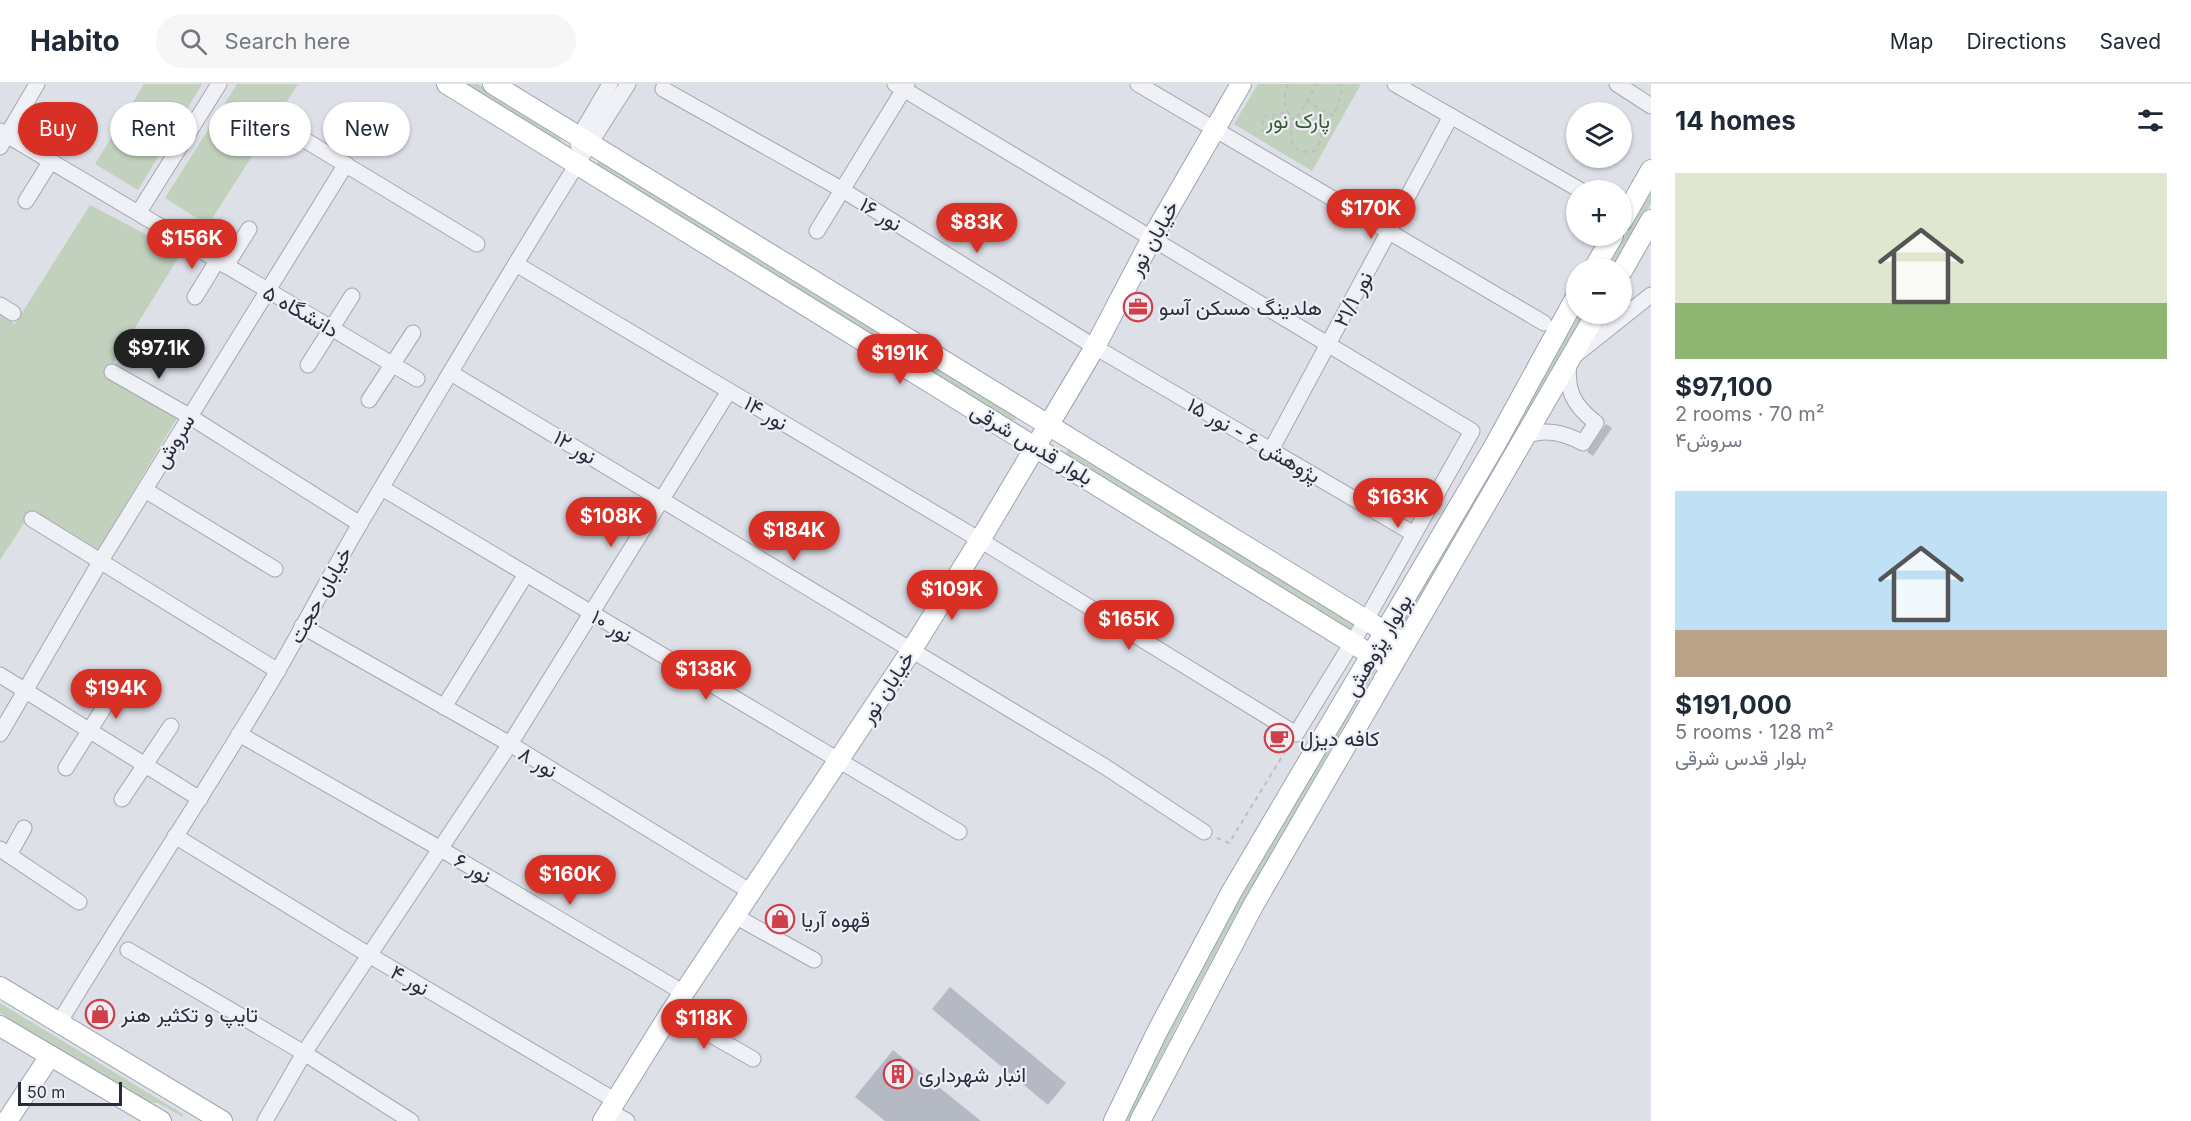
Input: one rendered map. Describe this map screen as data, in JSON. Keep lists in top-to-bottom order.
{
  "streets": {
    "main road": ["خیابان نور", "بلوار قدس شرقی", "بولوار پژوهش"],
    "street": [
      "نور ۱۶",
      "نور ۲۱/۱",
      "دانشگاه ۵",
      "نور ۱۴",
      "پژوهش ۶ - نور ۱۵",
      "سروش",
      "نور ۱۲",
      "خیابان حجت",
      "نور ۱۰",
      "نور ۸",
      "نور ۶",
      "نور ۴"
    ]
  },
  "crossings": [
    ["نور ۱۶", "خیابان نور"],
    ["نور ۱۶", "پژوهش ۶ - نور ۱۵"],
    ["خیابان نور", "نور ۱۴"],
    ["خیابان نور", "پژوهش ۶ - نور ۱۵"],
    ["خیابان نور", "بلوار قدس شرقی"],
    ["خیابان نور", "نور ۱۲"],
    ["خیابان نور", "نور ۱۰"],
    ["خیابان نور", "نور ۸"],
    ["خیابان نور", "نور ۶"],
    ["خیابان نور", "نور ۴"],
    ["نور ۲۱/۱", "پژوهش ۶ - نور ۱۵"],
    ["دانشگاه ۵", "سروش"],
    ["نور ۱۴", "خیابان حجت"],
    ["بلوار قدس شرقی", "خیابان حجت"],
    ["بلوار قدس شرقی", "بولوار پژوهش"],
    ["نور ۱۲", "خیابان حجت"],
    ["خیابان حجت", "نور ۱۰"],
    ["خیابان حجت", "نور ۸"],
    ["خیابان حجت", "نور ۶"],
    ["خیابان حجت", "نور ۴"]
  ],
  "parks": ["پارک نور"],
  "places": {
    "office": ["هلدینگ مسکن آسو"],
    "cafe": ["کافه دیزل"],
    "shop": ["قهوه آریا", "تایپ و تکثیر هنر"],
    "building": ["انبار شهرداری"]
  },
  "scale_bar": "50 m",
  "page": {
    "header": "Habito",
    "search": "Search here",
    "nav": ["Map", "Directions", "Saved"],
    "heading": "14 homes",
    "map_buttons": ["+", "−"],
    "chip": [
      "Buy",
      "Rent",
      "Filters",
      "New"
    ],
    "list": [
      {
        "name": "$97,100",
        "note": "2 rooms · 70 m² · سروش۴"
      },
      {
        "name": "$191,000",
        "note": "5 rooms · 128 m² · بلوار قدس شرقی"
      }
    ],
    "price": [
      "$170K",
      "$83K",
      "$156K",
      "$97.1K",
      "$191K",
      "$163K",
      "$108K",
      "$184K",
      "$109K",
      "$165K",
      "$138K",
      "$194K",
      "$160K",
      "$118K"
    ],
    "scale": "50 m"
  }
}
